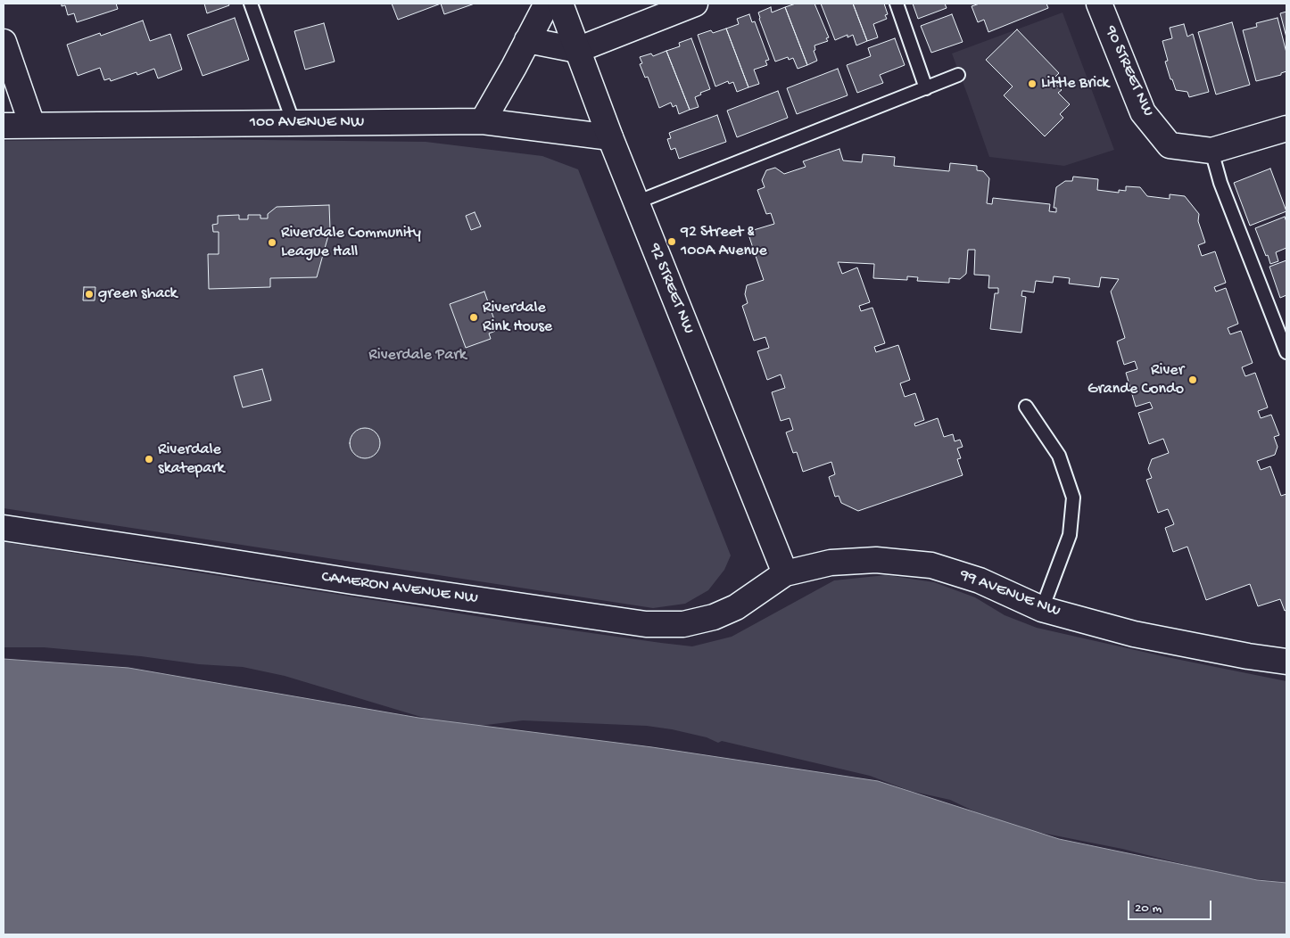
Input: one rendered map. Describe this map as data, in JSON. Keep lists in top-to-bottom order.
{
  "streets": {
    "street": [
      "90 STREET NW",
      "100 AVENUE NW",
      "92 STREET NW",
      "CAMERON AVENUE NW",
      "99 AVENUE NW"
    ]
  },
  "crossings": [
    ["100 AVENUE NW", "92 STREET NW"],
    ["92 STREET NW", "CAMERON AVENUE NW"],
    ["92 STREET NW", "99 AVENUE NW"],
    ["CAMERON AVENUE NW", "99 AVENUE NW"]
  ],
  "parks": ["Riverdale Park"],
  "places": [
    "Little Brick",
    "92 Street & 100A Avenue",
    "Riverdale Community League Hall",
    "green shack",
    "Riverdale Rink House",
    "River Grande Condo",
    "Riverdale skatepark"
  ],
  "scale_bar": "20 m"
}
